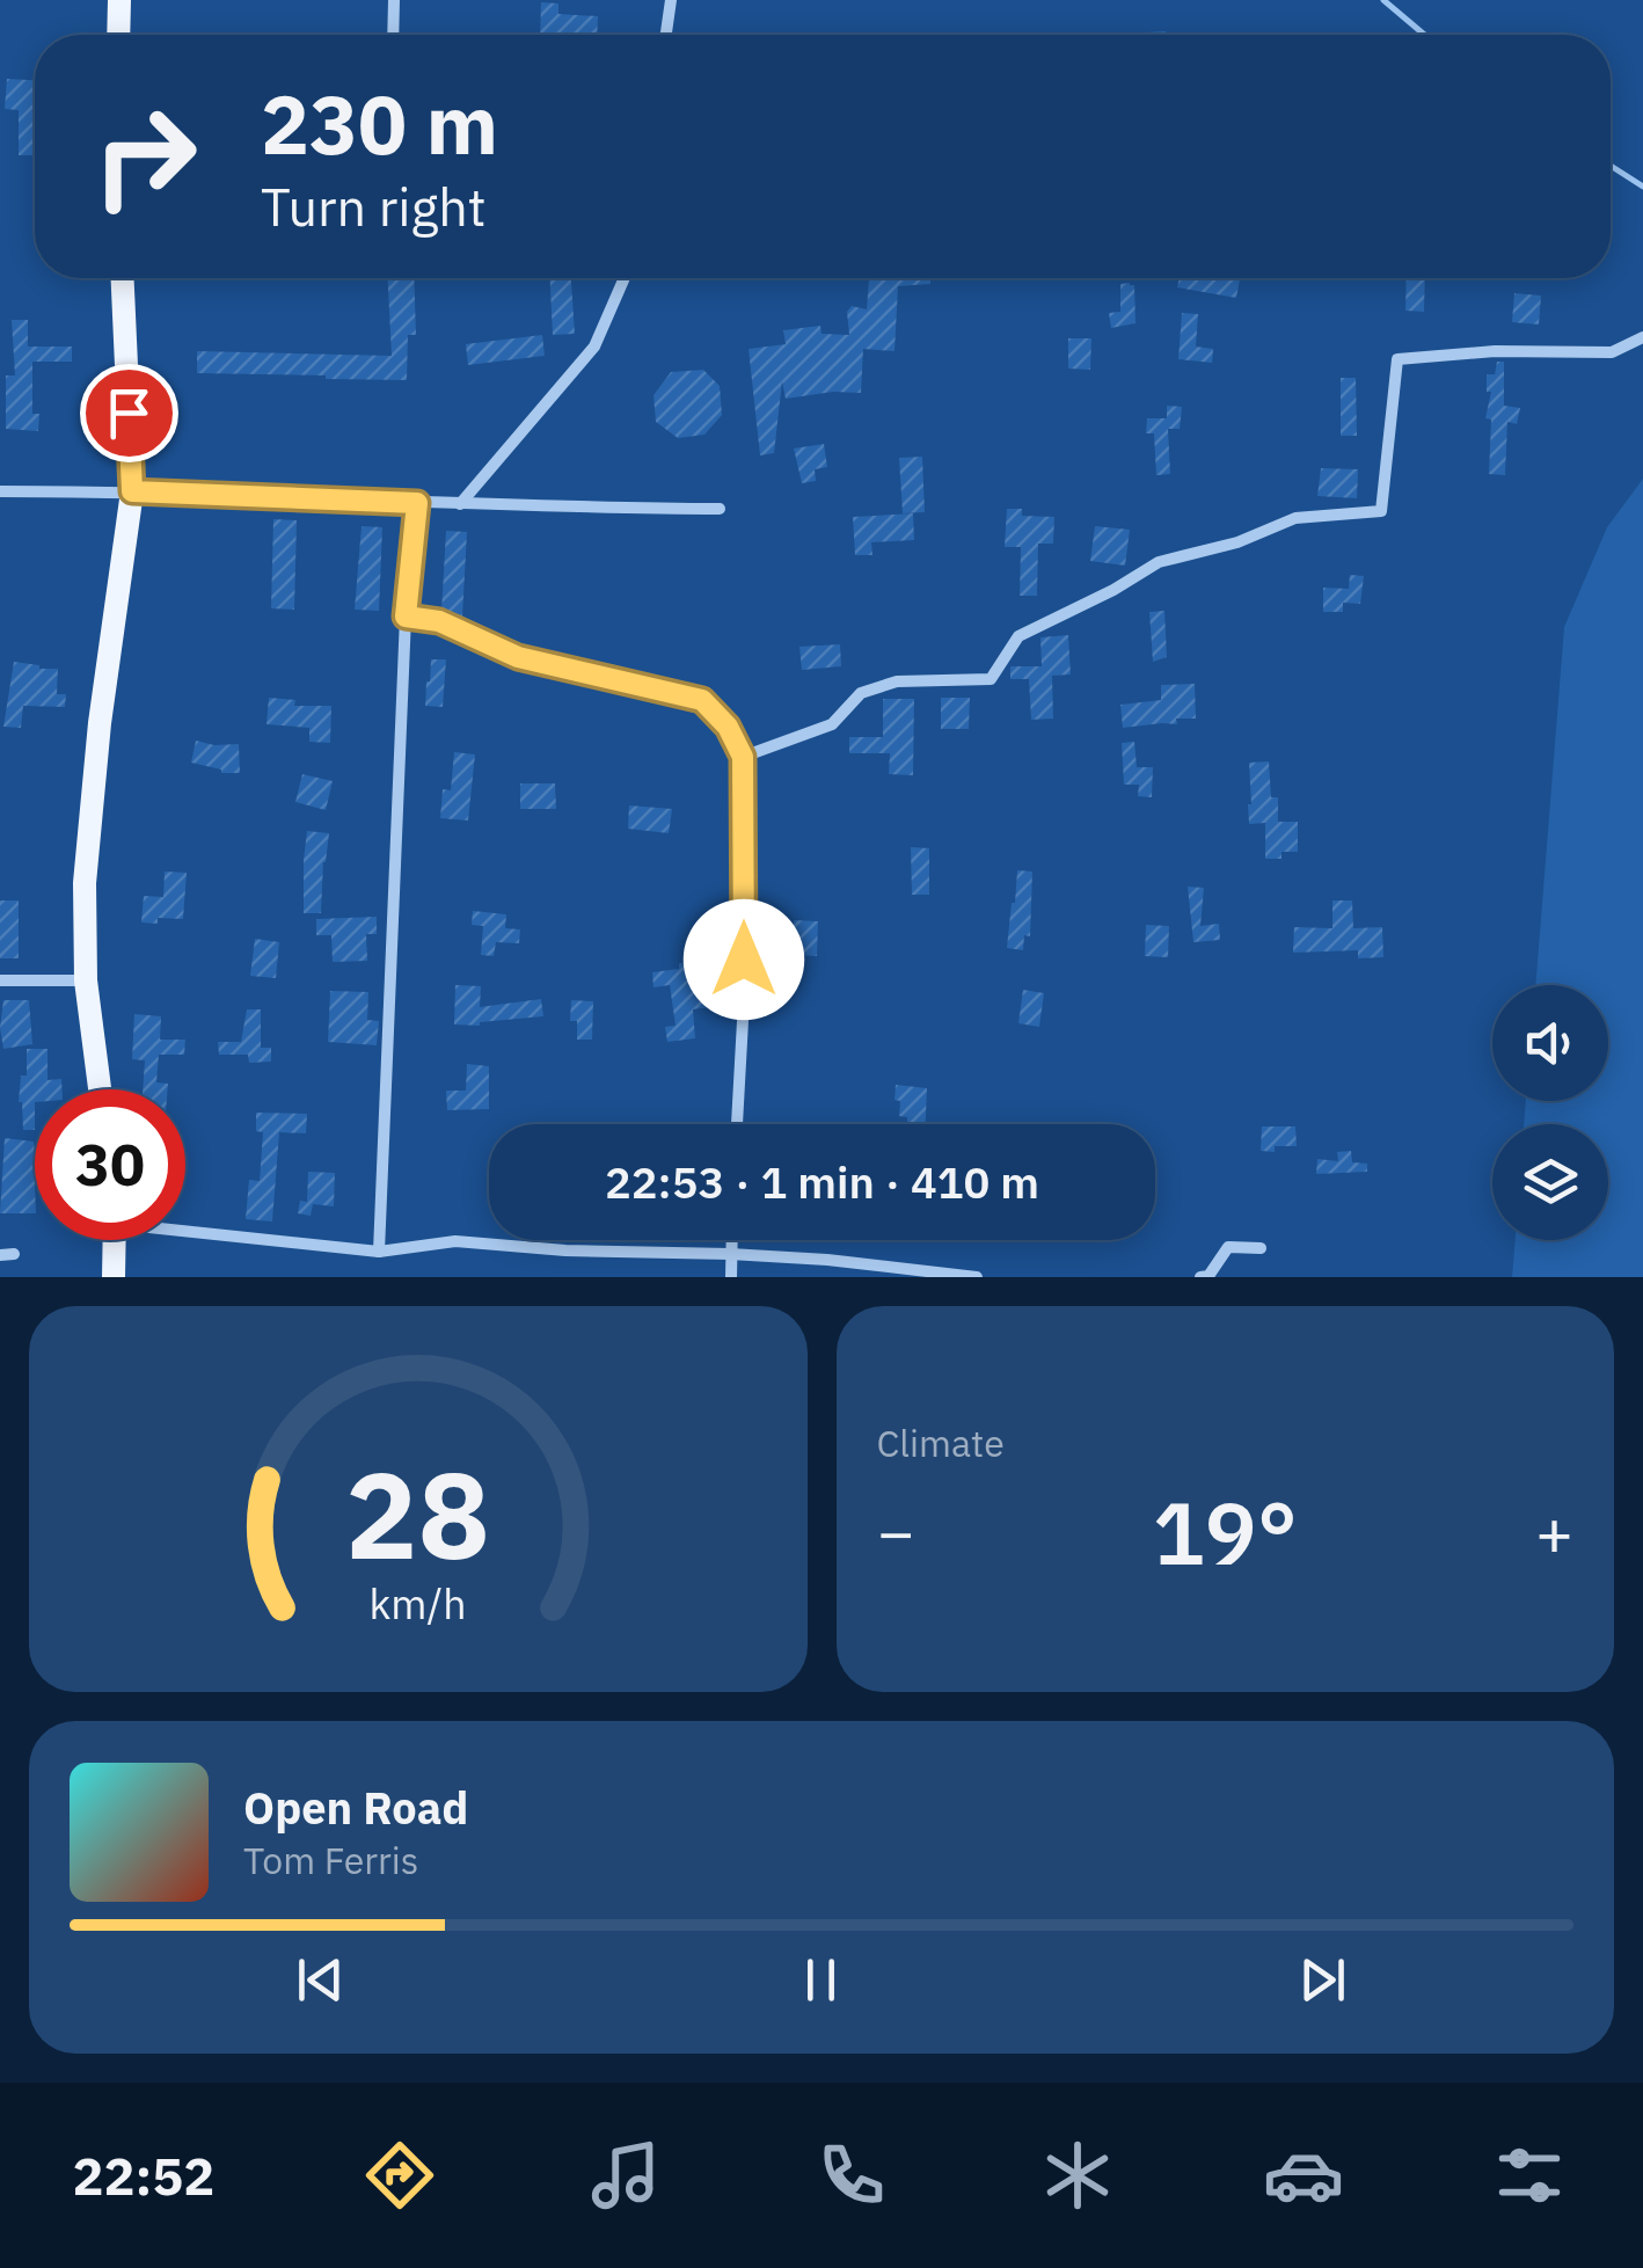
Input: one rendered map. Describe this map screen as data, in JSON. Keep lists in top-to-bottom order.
{
  "page": {
    "turn": ["230 m", "Turn right"],
    "limit": "30",
    "trip": "22:53 · 1 min · 410 m",
    "tile": "Climate",
    "heat": ["−", "19°", "+"],
    "song": ["Open Road", "Tom Ferris"],
    "tabs": "22:52",
    "gauge": ["28", "km/h"]
  }
}
